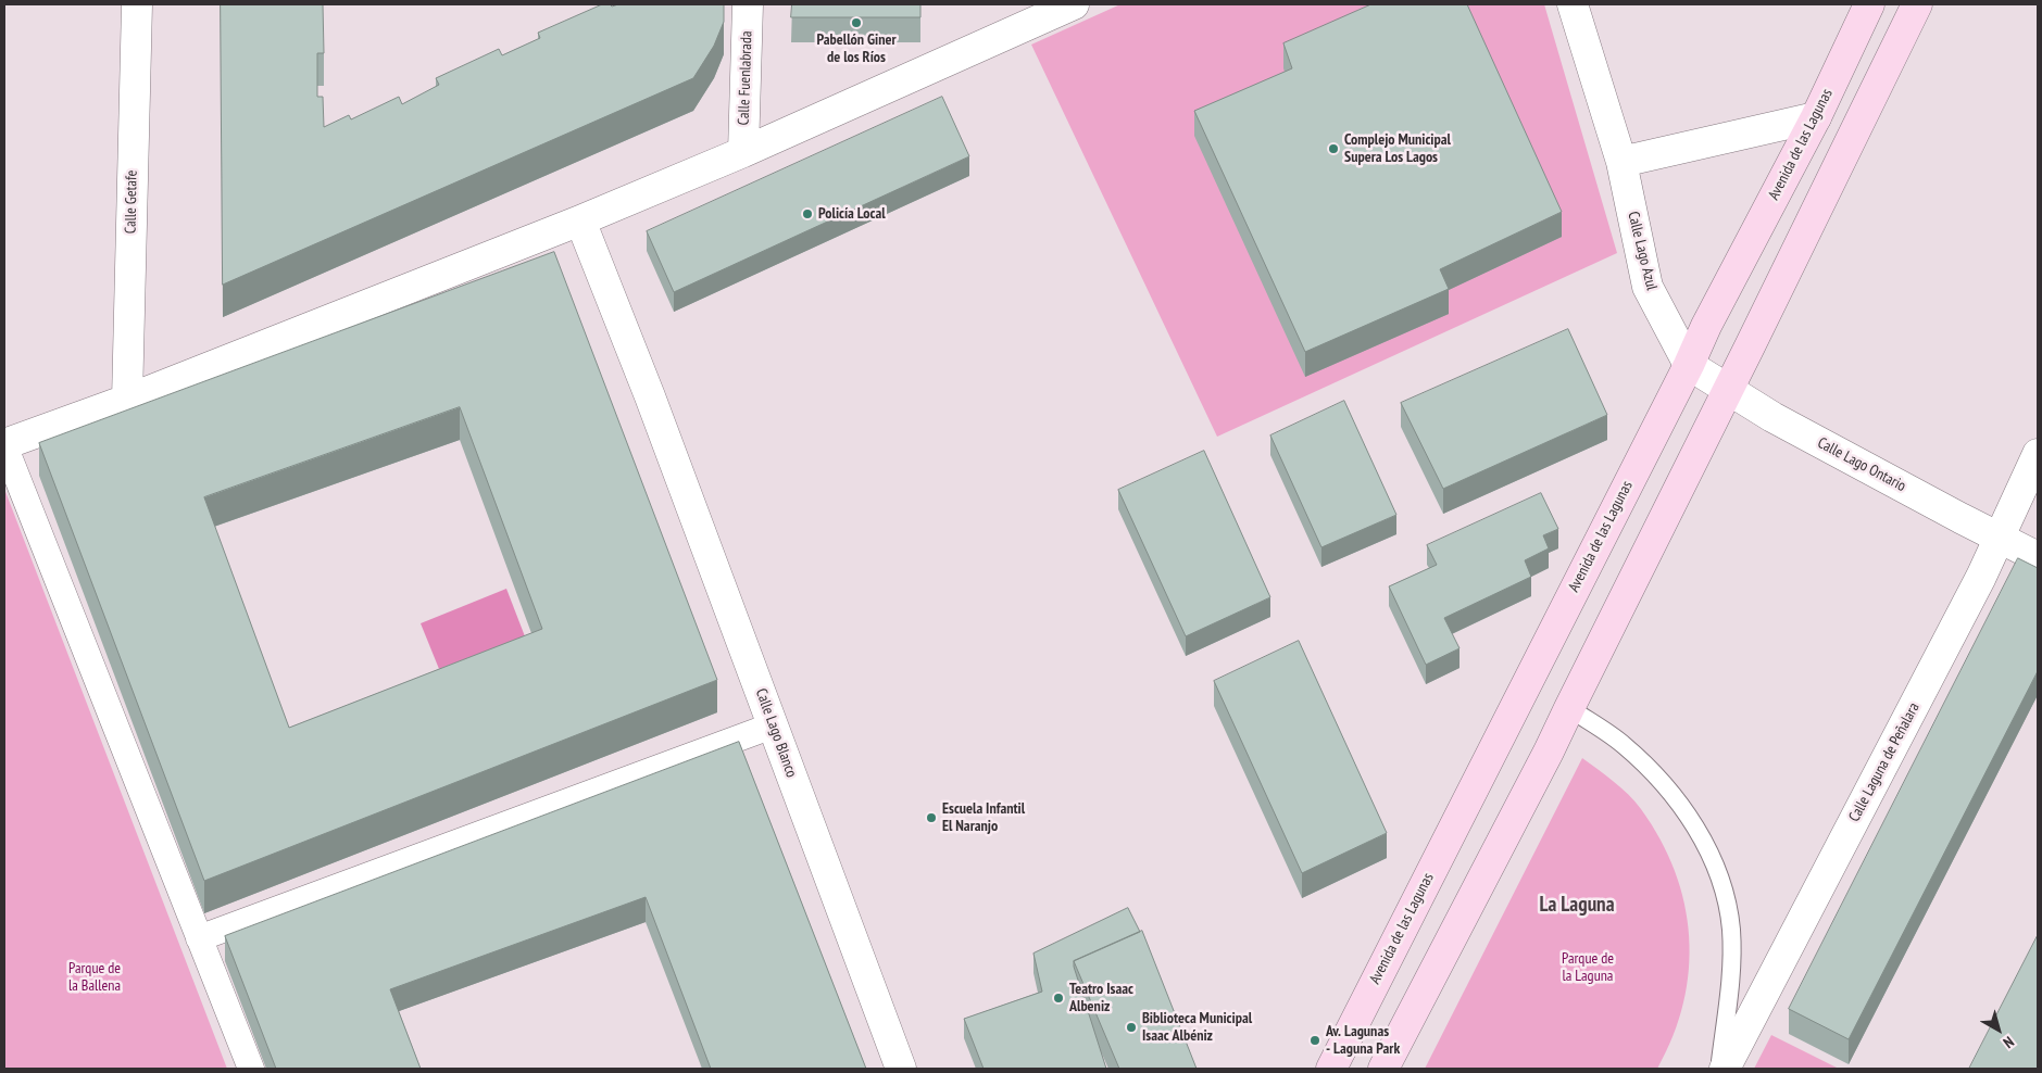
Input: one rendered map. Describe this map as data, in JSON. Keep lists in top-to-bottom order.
{
  "streets": {
    "main road": ["Avenida de las Lagunas"],
    "street": [
      "Calle Fuenlabrada",
      "Calle Getafe",
      "Calle Lago Azul",
      "Calle Lago Ontario",
      "Calle Lago Blanco",
      "Calle Laguna de Peñalara"
    ]
  },
  "crossings": [
    ["Avenida de las Lagunas", "Calle Lago Azul"],
    ["Avenida de las Lagunas", "Calle Lago Ontario"],
    ["Calle Lago Azul", "Calle Lago Ontario"],
    ["Calle Lago Ontario", "Calle Laguna de Peñalara"]
  ],
  "districts": ["La Laguna"],
  "parks": ["Parque de la Laguna", "Parque de la Ballena"],
  "places": [
    "Pabellón Giner de los Ríos",
    "Complejo Municipal Supera Los Lagos",
    "Policía Local",
    "Escuela Infantil El Naranjo",
    "Teatro Isaac Albeniz",
    "Biblioteca Municipal Isaac Albéniz",
    "Av. Lagunas - Laguna Park"
  ],
  "north": "bottom right"
}
